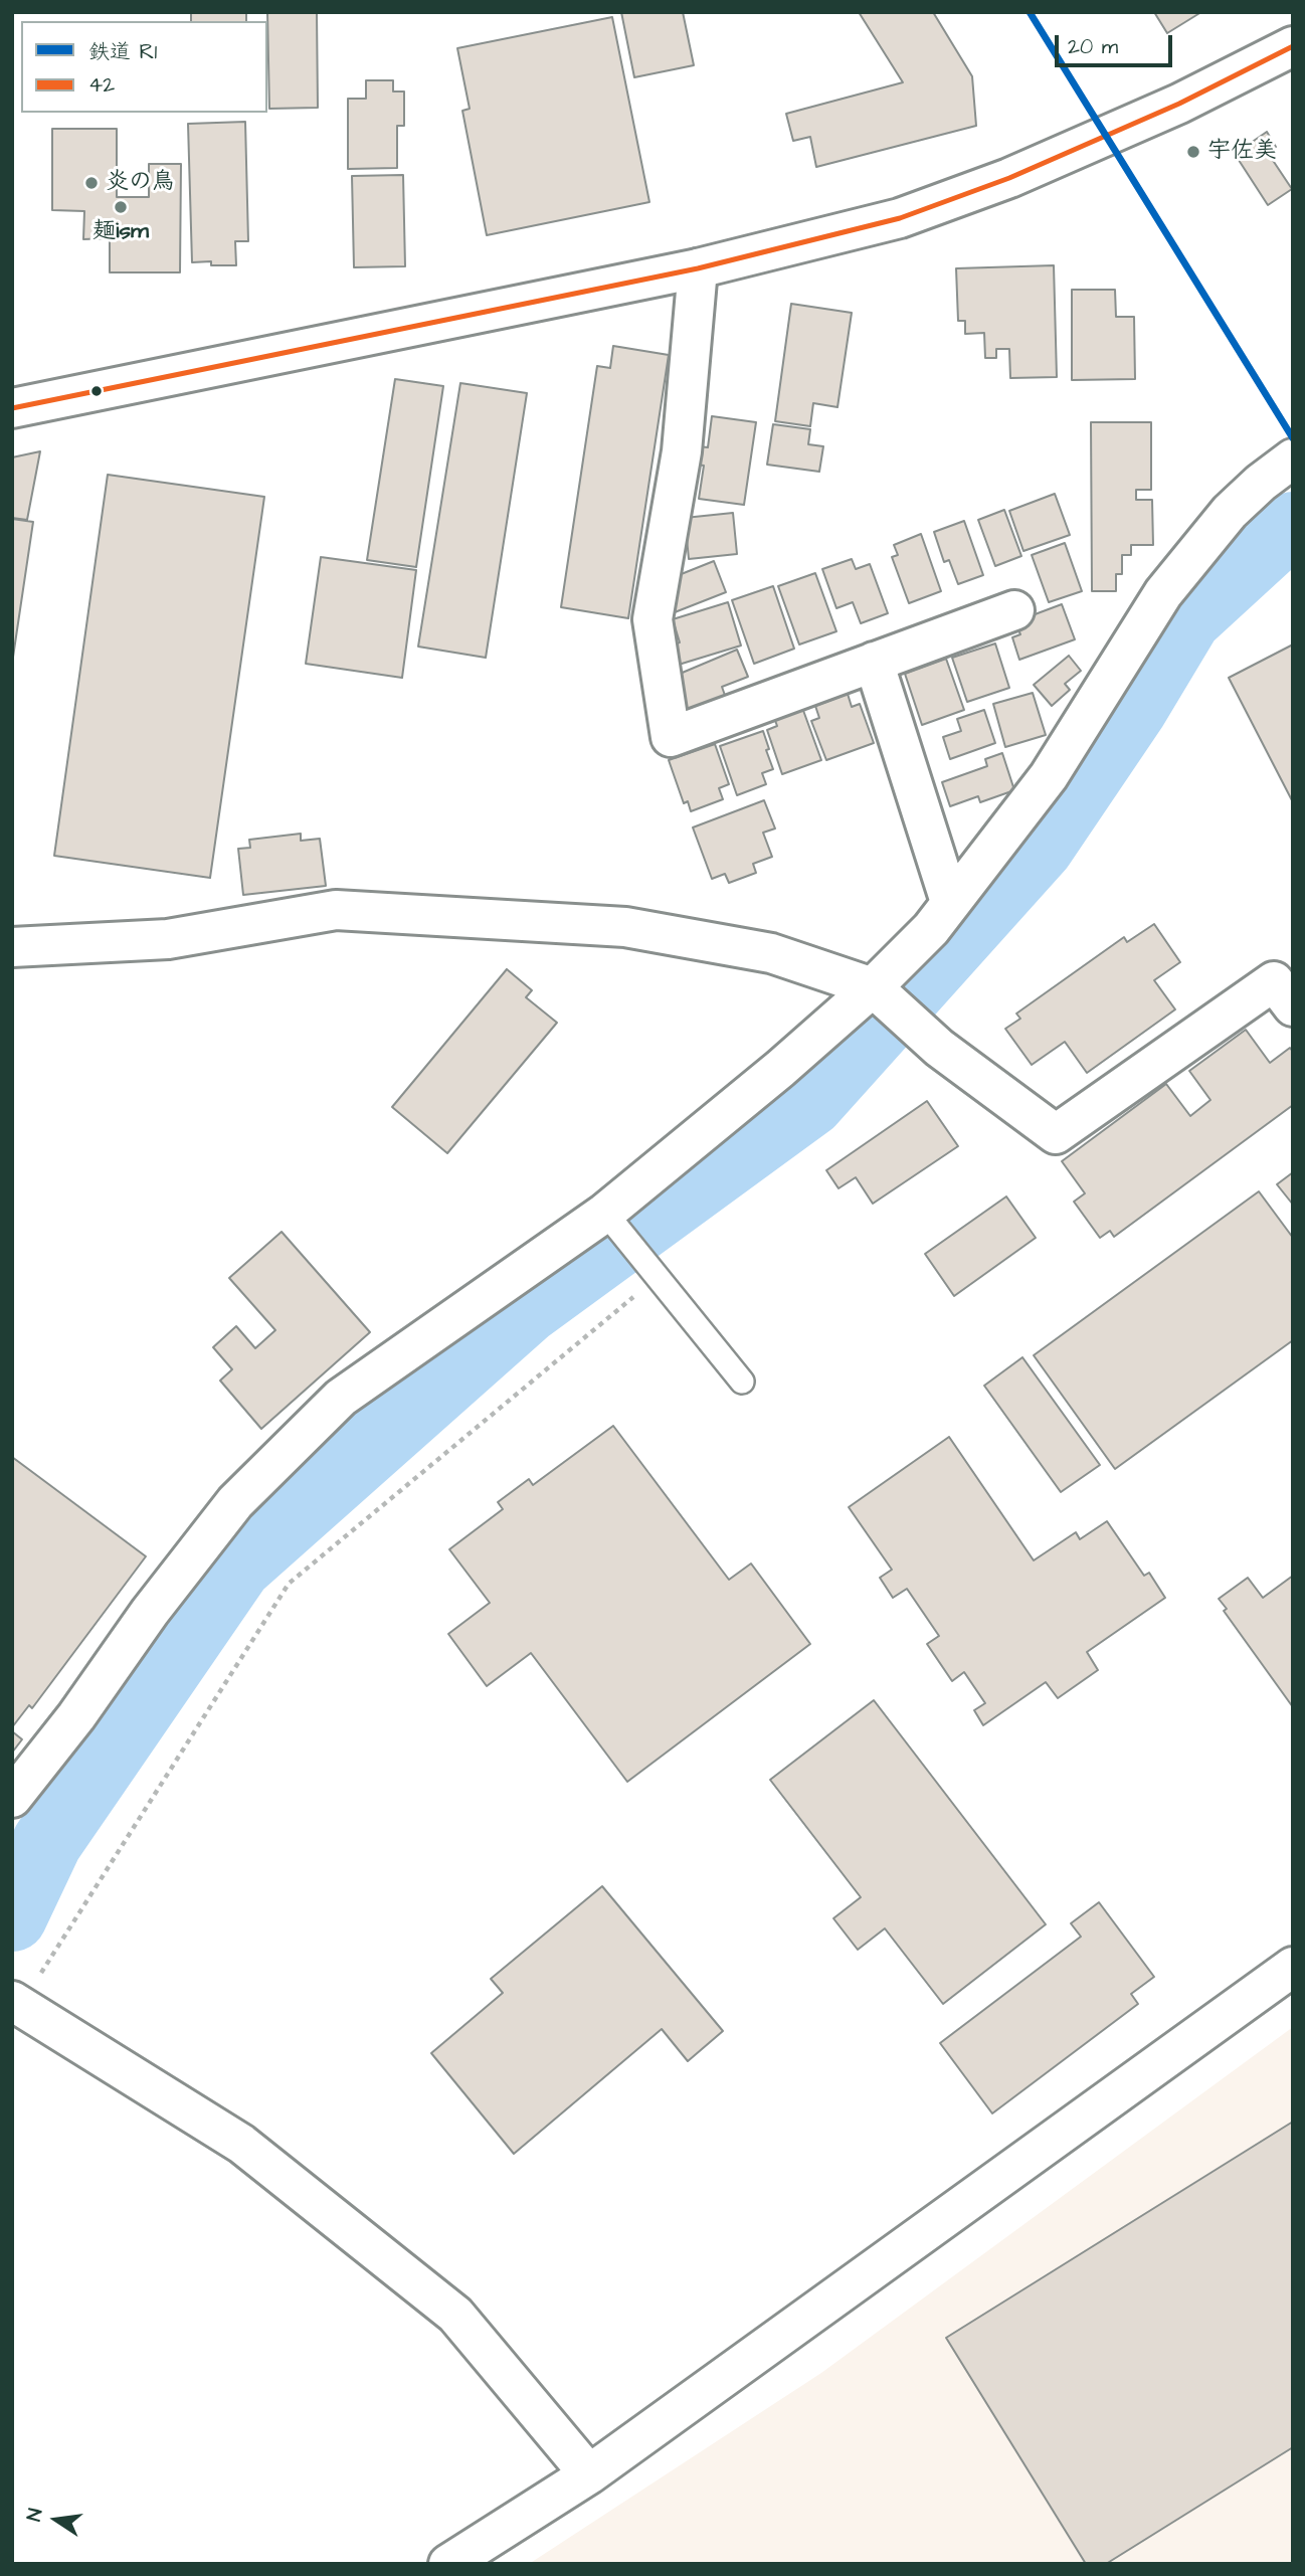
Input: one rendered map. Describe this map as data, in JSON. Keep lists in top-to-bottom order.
{
  "places": ["宇佐美", "炎の鳥", "麺ism"],
  "lines": ["rail line R1", "transit line 42"],
  "legend": ["鉄道 R1", "42"],
  "scale_bar": "20 m",
  "north": "left"
}
